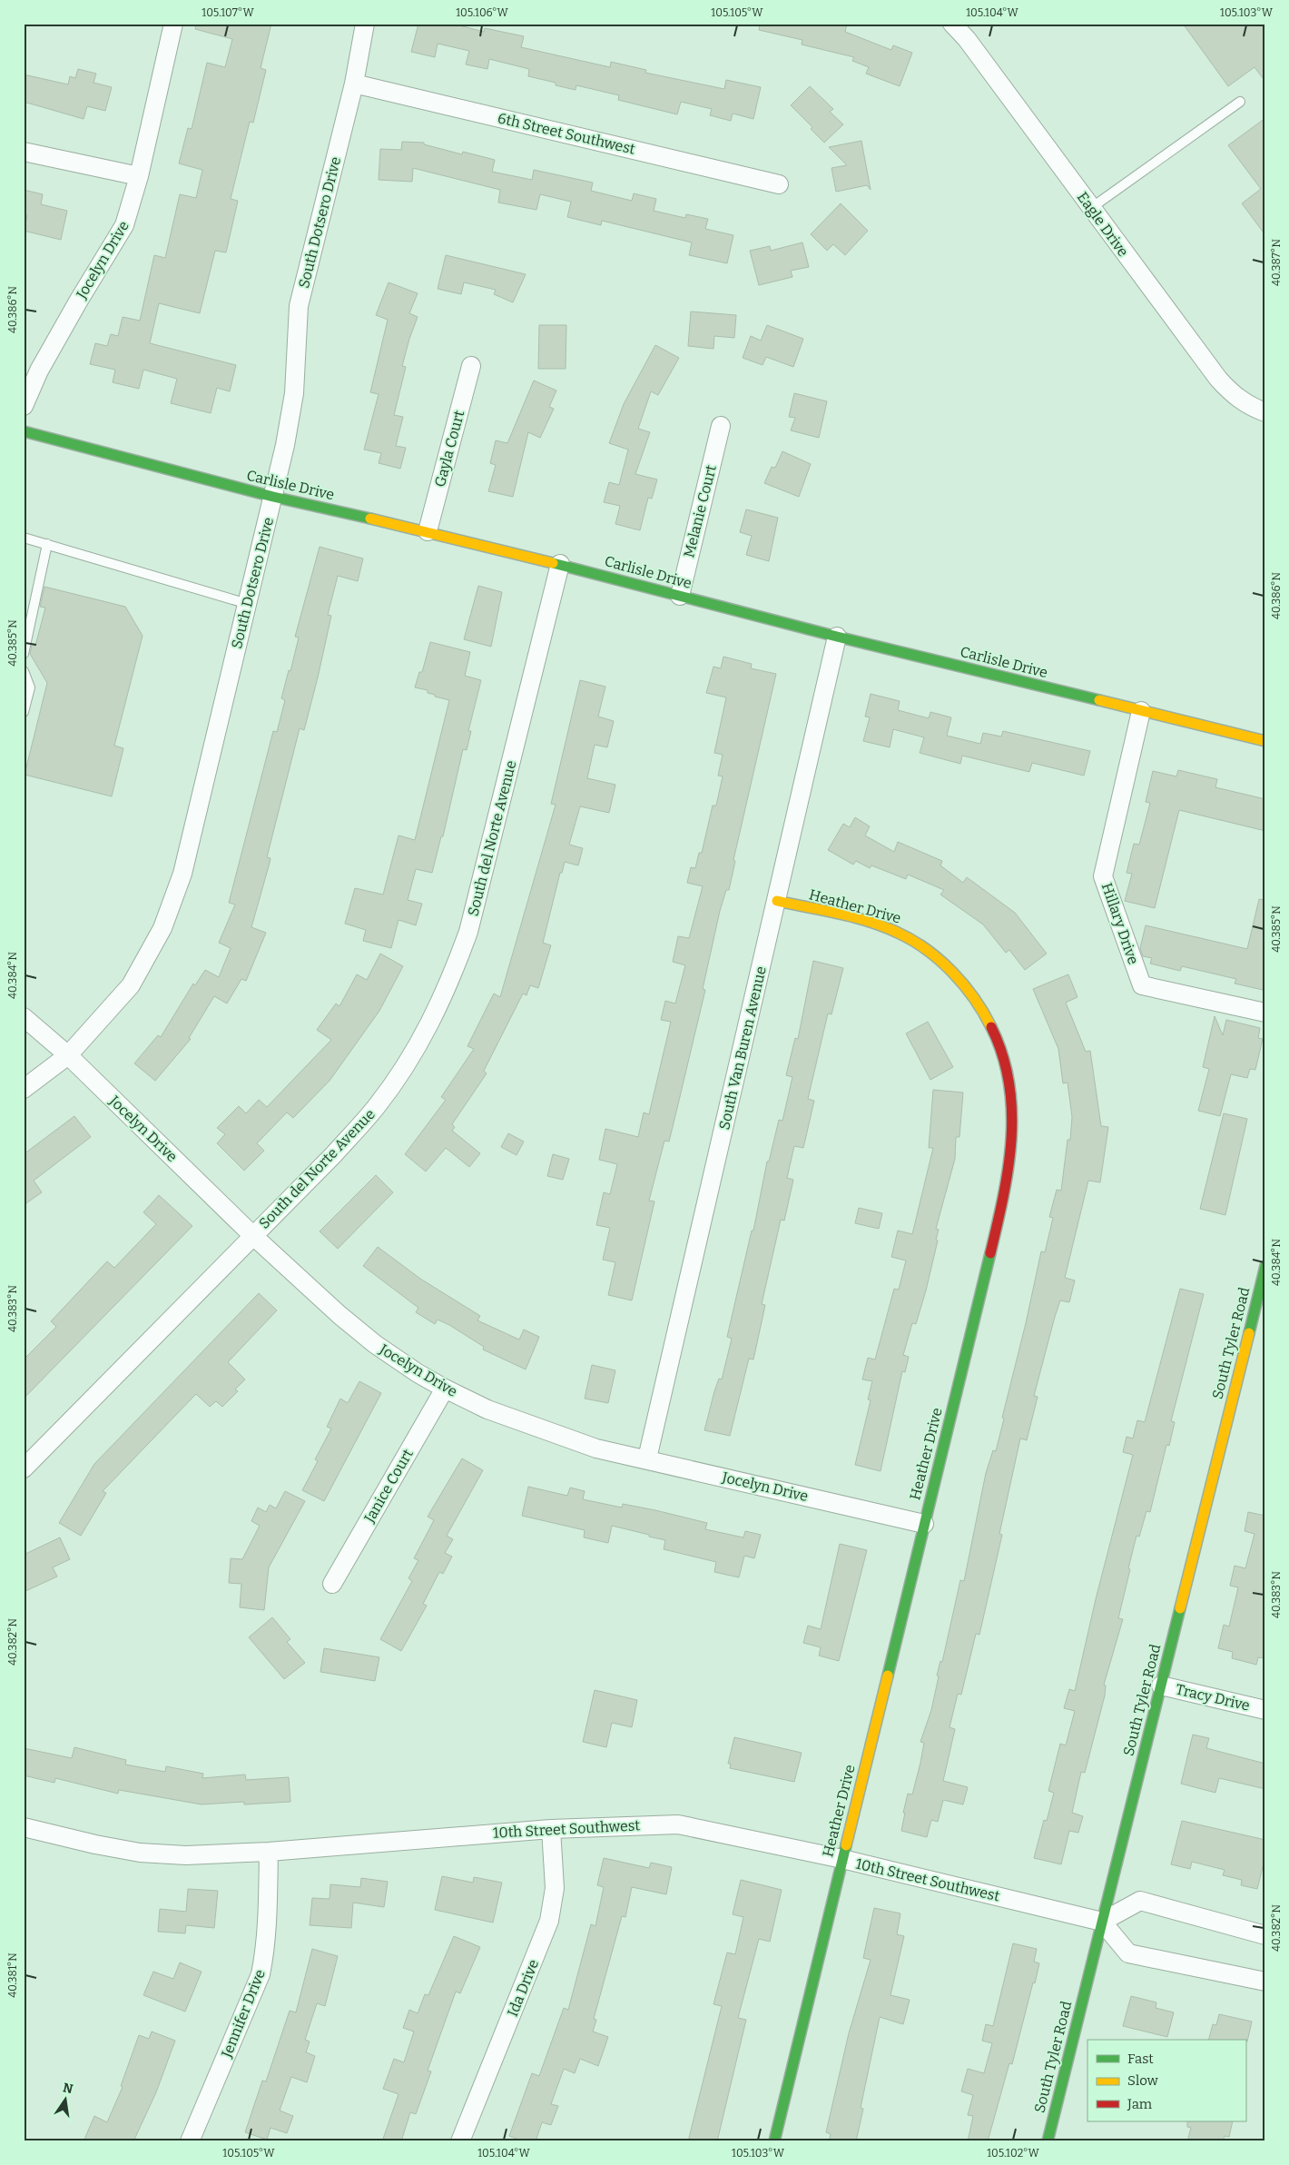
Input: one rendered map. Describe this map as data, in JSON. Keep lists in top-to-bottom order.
{
  "streets": {
    "street": [
      "6th Street Southwest",
      "South Dotsero Drive",
      "Eagle Drive",
      "Jocelyn Drive",
      "Gayla Court",
      "Carlisle Drive",
      "Melanie Court",
      "South del Norte Avenue",
      "Heather Drive",
      "Hillary Drive",
      "South Van Buren Avenue",
      "South Tyler Road",
      "Janice Court",
      "Tracy Drive",
      "10th Street Southwest",
      "Ida Drive",
      "Jennifer Drive"
    ]
  },
  "crossings": [
    ["6th Street Southwest", "South Dotsero Drive"],
    ["South Dotsero Drive", "Jocelyn Drive"],
    ["South Dotsero Drive", "Carlisle Drive"],
    ["Jocelyn Drive", "South del Norte Avenue"],
    ["Jocelyn Drive", "Heather Drive"],
    ["Jocelyn Drive", "South Van Buren Avenue"],
    ["Jocelyn Drive", "Janice Court"],
    ["Gayla Court", "Carlisle Drive"],
    ["Carlisle Drive", "Melanie Court"],
    ["Carlisle Drive", "South del Norte Avenue"],
    ["Carlisle Drive", "Hillary Drive"],
    ["Carlisle Drive", "South Van Buren Avenue"],
    ["Heather Drive", "South Van Buren Avenue"],
    ["Heather Drive", "10th Street Southwest"],
    ["South Tyler Road", "Tracy Drive"],
    ["South Tyler Road", "10th Street Southwest"],
    ["10th Street Southwest", "Ida Drive"],
    ["10th Street Southwest", "Jennifer Drive"]
  ],
  "legend": ["Fast", "Slow", "Jam"],
  "north": "top",
  "coordinates": [
    "105.107°W",
    "105.106°W",
    "105.105°W",
    "105.104°W",
    "105.103°W",
    "40.387°N",
    "40.386°N",
    "40.385°N",
    "40.384°N",
    "40.383°N",
    "40.382°N",
    "40.381°N",
    "105.102°W"
  ]
}
